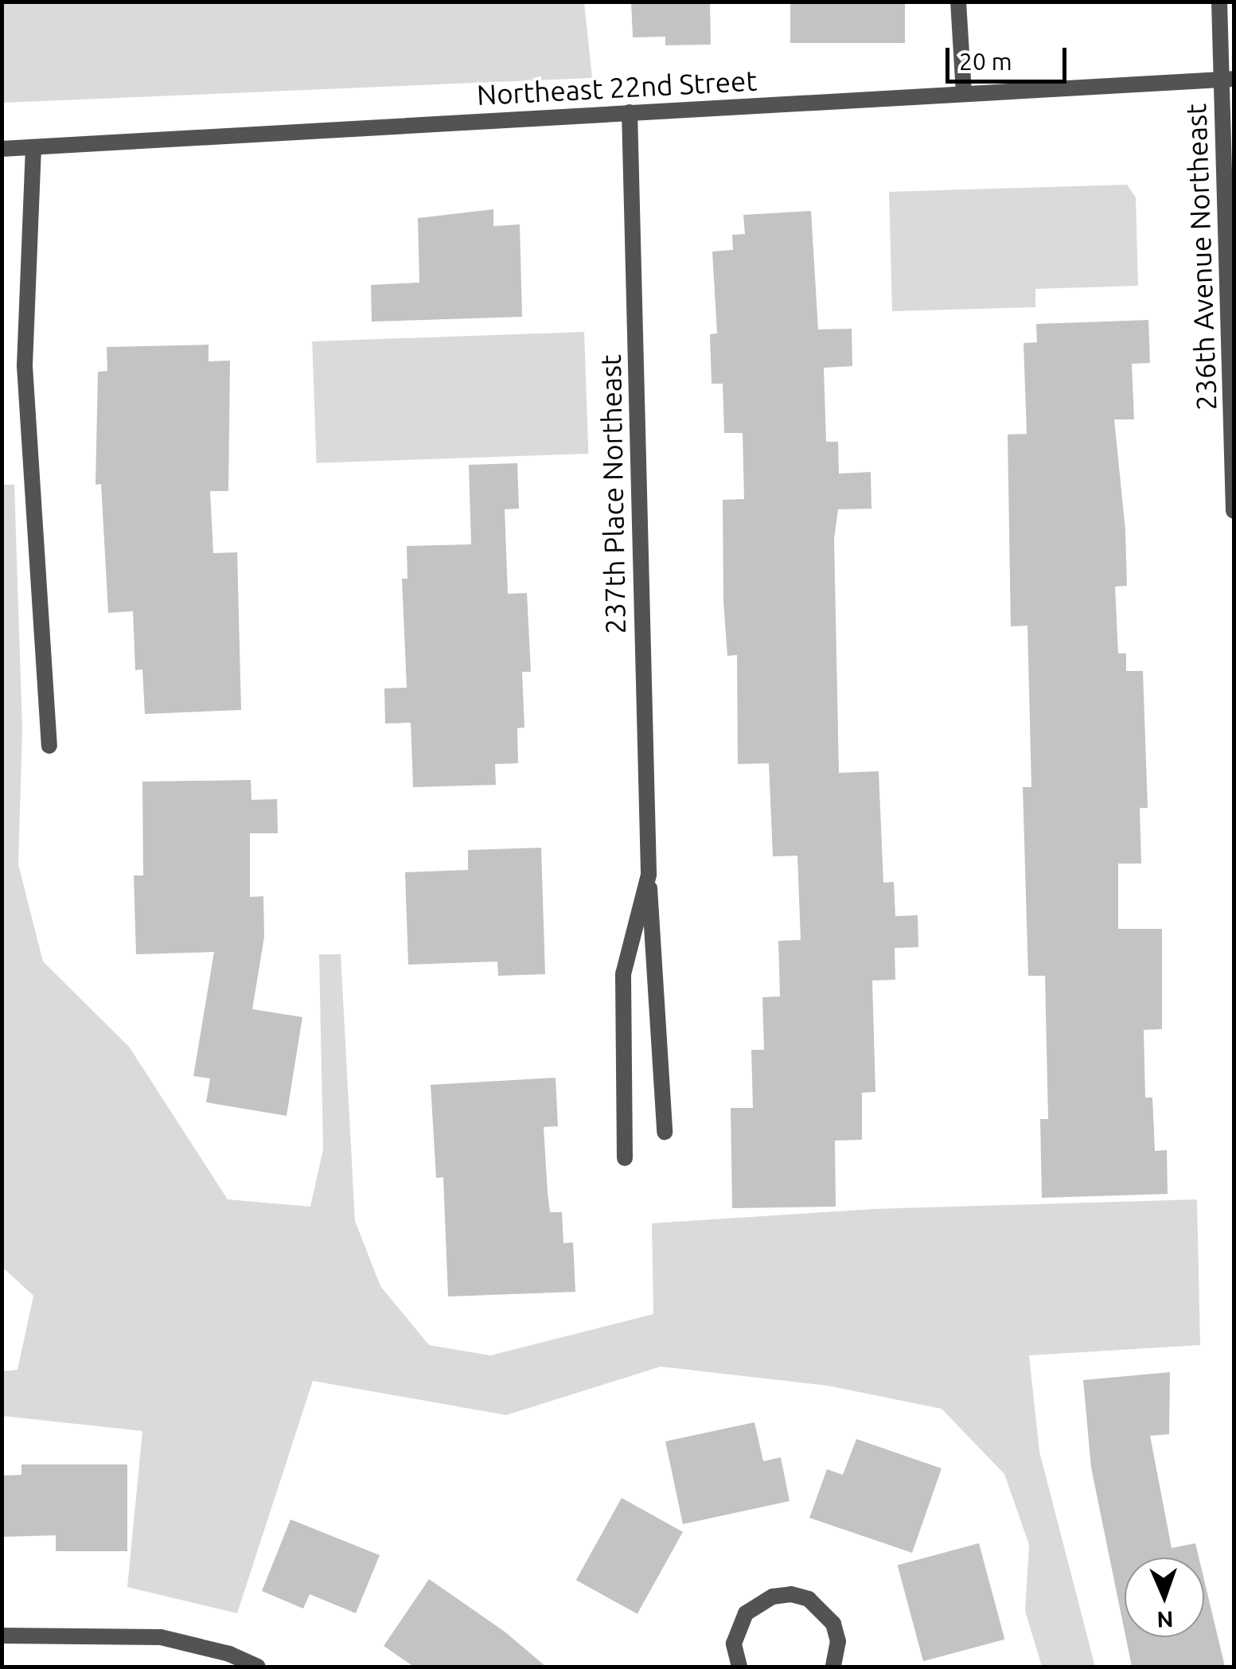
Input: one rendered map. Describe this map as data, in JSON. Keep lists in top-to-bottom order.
{
  "streets": {
    "street": ["Northeast 22nd Street", "236th Avenue Northeast", "237th Place Northeast"]
  },
  "crossings": [
    ["Northeast 22nd Street", "236th Avenue Northeast"],
    ["Northeast 22nd Street", "237th Place Northeast"]
  ],
  "scale_bar": "20 m",
  "north": "bottom"
}
